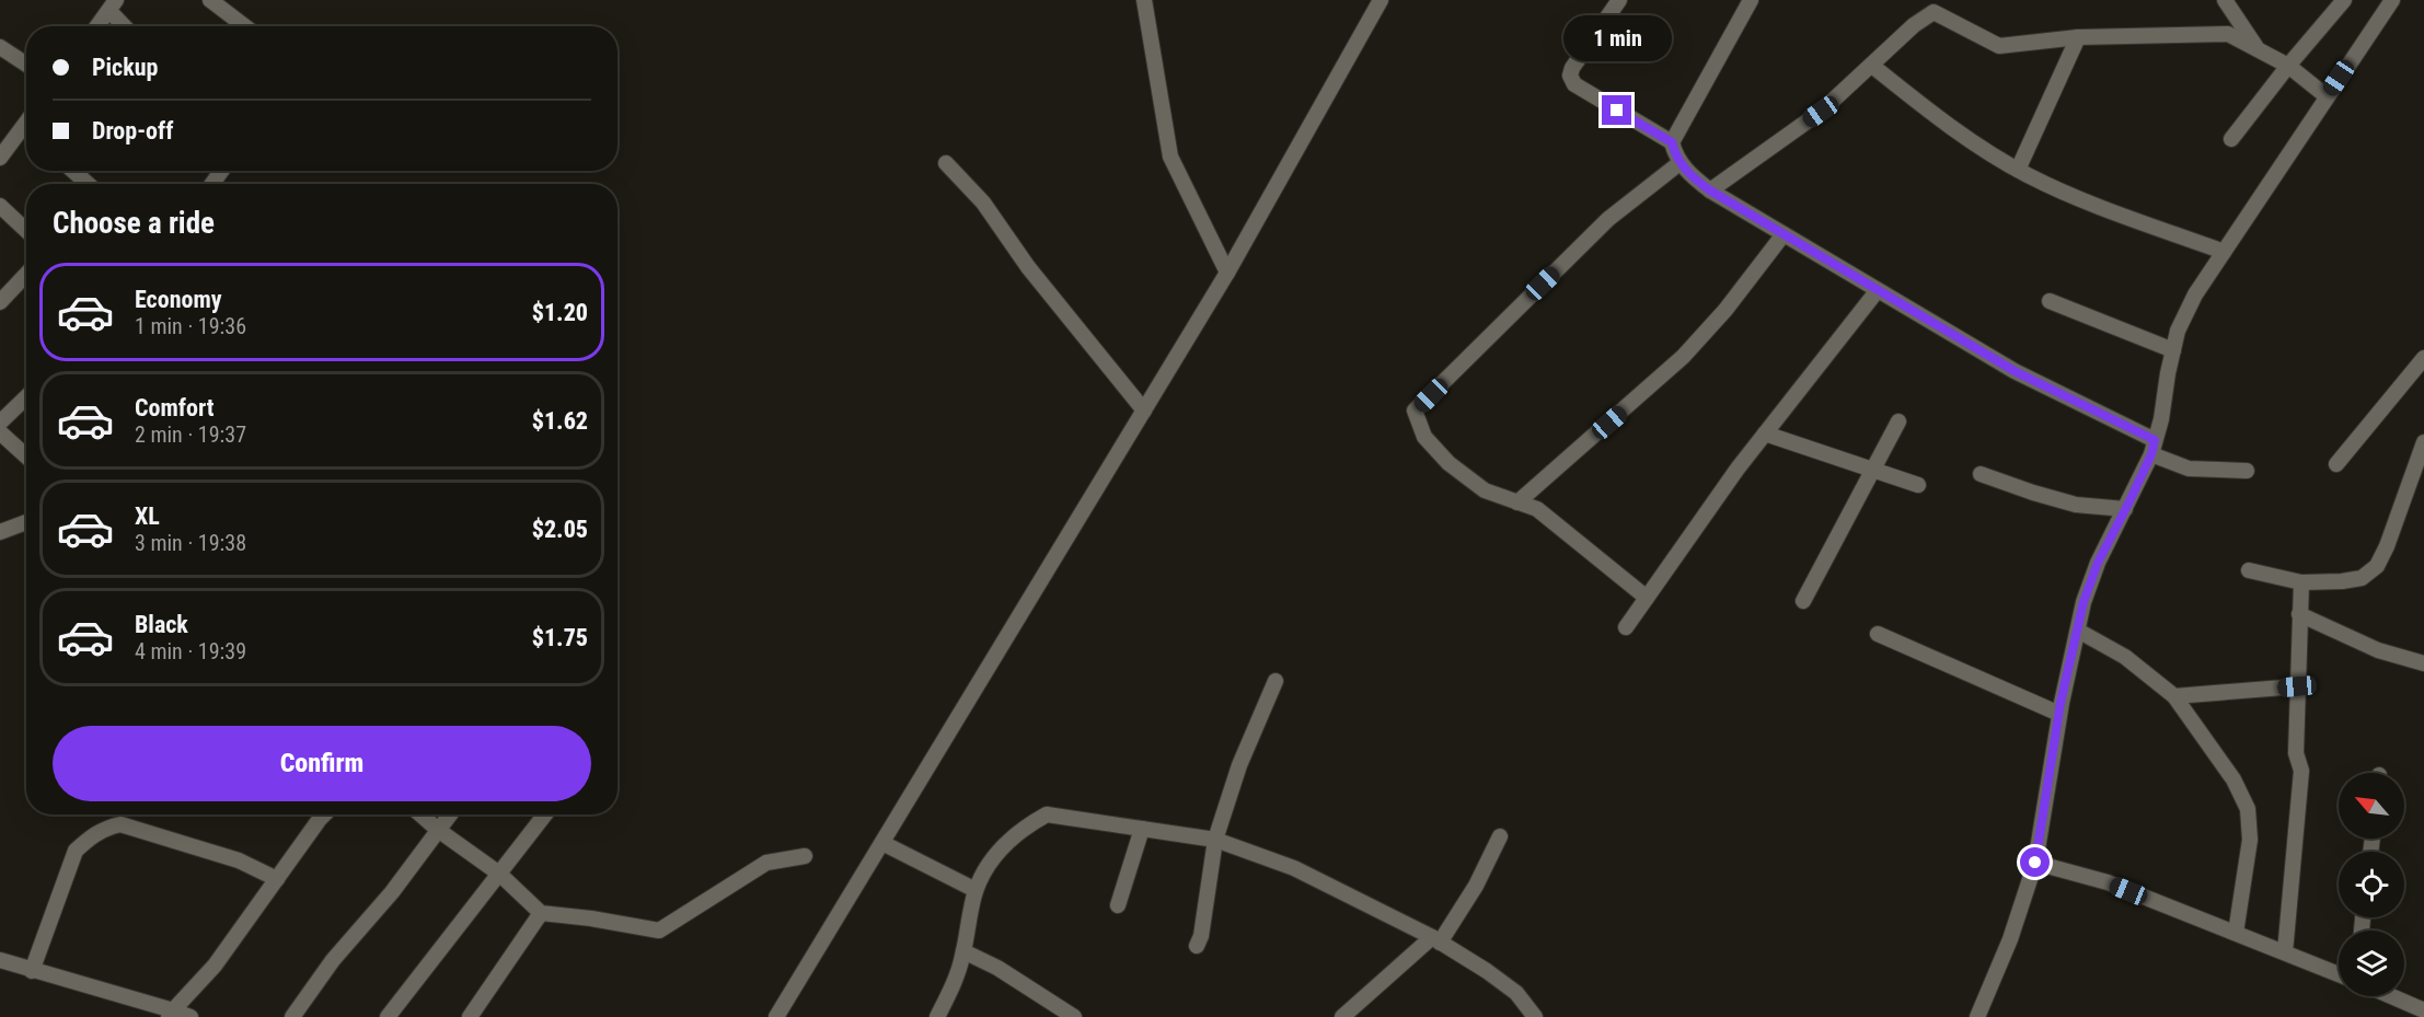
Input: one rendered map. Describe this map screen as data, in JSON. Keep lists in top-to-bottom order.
{
  "north": "top left",
  "page": {
    "bubble": "1 min",
    "banner": ["Pickup", "Drop-off"],
    "heading": "Choose a ride",
    "list": [
      {
        "name": "Economy",
        "note": "1 min · 19:36",
        "value": "$1.20"
      },
      {
        "name": "Comfort",
        "note": "2 min · 19:37",
        "value": "$1.62"
      },
      {
        "name": "XL",
        "note": "3 min · 19:38",
        "value": "$2.05"
      },
      {
        "name": "Black",
        "note": "4 min · 19:39",
        "value": "$1.75"
      }
    ],
    "buttons": "Confirm"
  }
}
